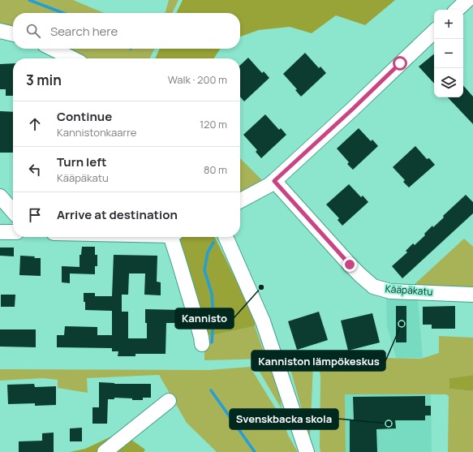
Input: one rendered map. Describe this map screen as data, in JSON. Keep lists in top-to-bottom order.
{
  "streets": {
    "street": ["Kääpäkatu"]
  },
  "places": ["Kannisto", "Kanniston lämpökeskus", "Svenskbacka skola"],
  "page": {
    "map_buttons": ["+", "−"],
    "search": "Search here",
    "heading": ["3 min", "Walk · 200 m"],
    "list": [
      ["Continue", "Kannistonkaarre", "120 m"],
      ["Turn left", "Kääpäkatu", "80 m"],
      "Arrive at destination"
    ]
  }
}
